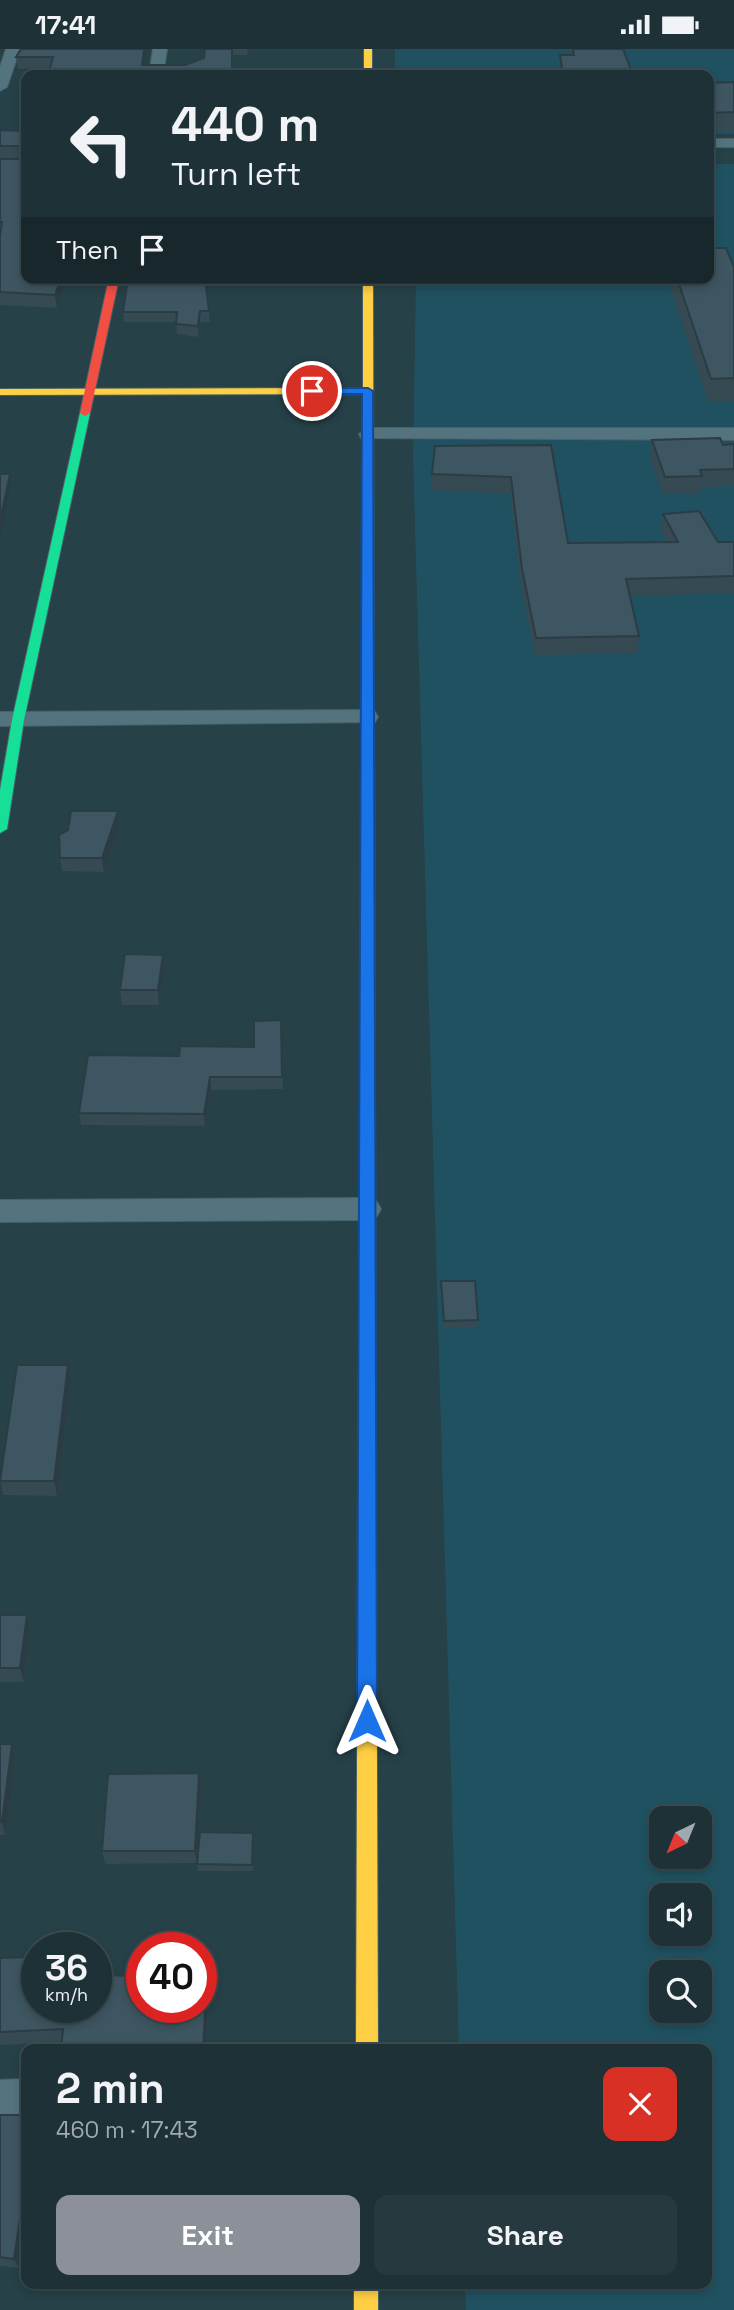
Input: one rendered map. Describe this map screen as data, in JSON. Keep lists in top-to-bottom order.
{
  "north": "bottom left",
  "page": {
    "status": "17:41",
    "turn": ["440 m", "Turn left"],
    "then": "Then",
    "speed": "36 km/h",
    "limit": "40",
    "heading": ["2 min", "460 m · 17:43"],
    "buttons": ["Exit", "Share"]
  }
}
